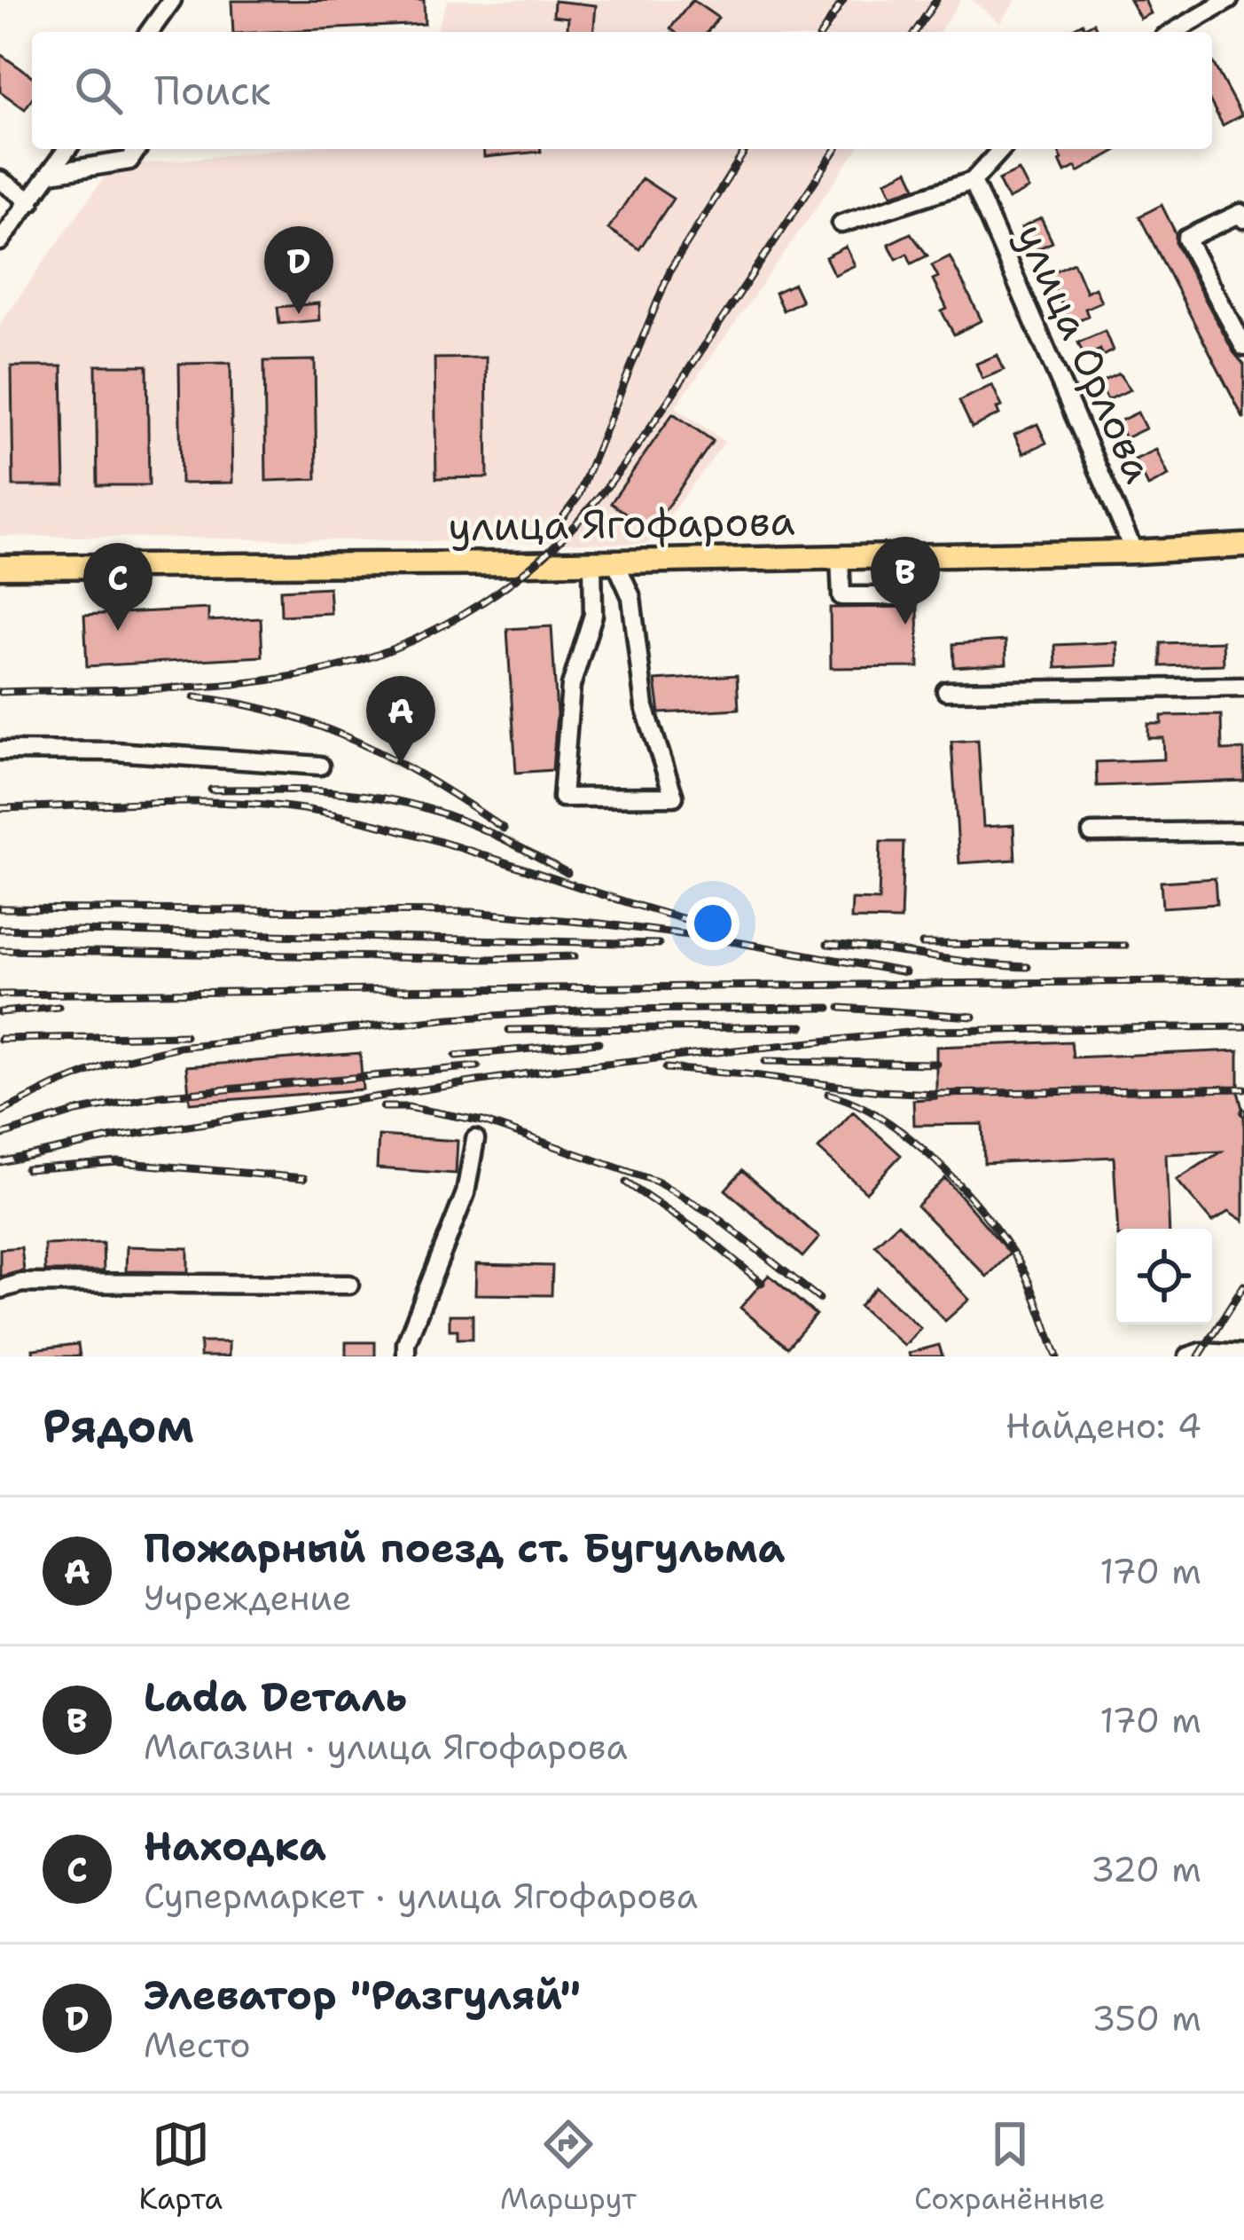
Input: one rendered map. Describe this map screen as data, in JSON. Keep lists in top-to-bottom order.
{
  "streets": {
    "main road": ["улица Ягофарова"],
    "street": ["улица Орлова"]
  },
  "crossings": [
    ["улица Орлова", "улица Ягофарова"]
  ],
  "page": {
    "search": "Поиск",
    "pins": [
      "D",
      "B",
      "C",
      "A"
    ],
    "heading": ["Рядом", "Найдено: 4"],
    "list": [
      {
        "mark": "A",
        "name": "Пожарный поезд ст. Бугульма",
        "note": "Учреждение",
        "value": "170 m"
      },
      {
        "mark": "B",
        "name": "Lada Dеталь",
        "note": "Магазин · улица Ягофарова",
        "value": "170 m"
      },
      {
        "mark": "C",
        "name": "Находка",
        "note": "Супермаркет · улица Ягофарова",
        "value": "320 m"
      },
      {
        "mark": "D",
        "name": "Элеватор \"Разгуляй\"",
        "note": "Место",
        "value": "350 m"
      }
    ],
    "nav": ["Карта", "Маршрут", "Сохранённые"]
  }
}
